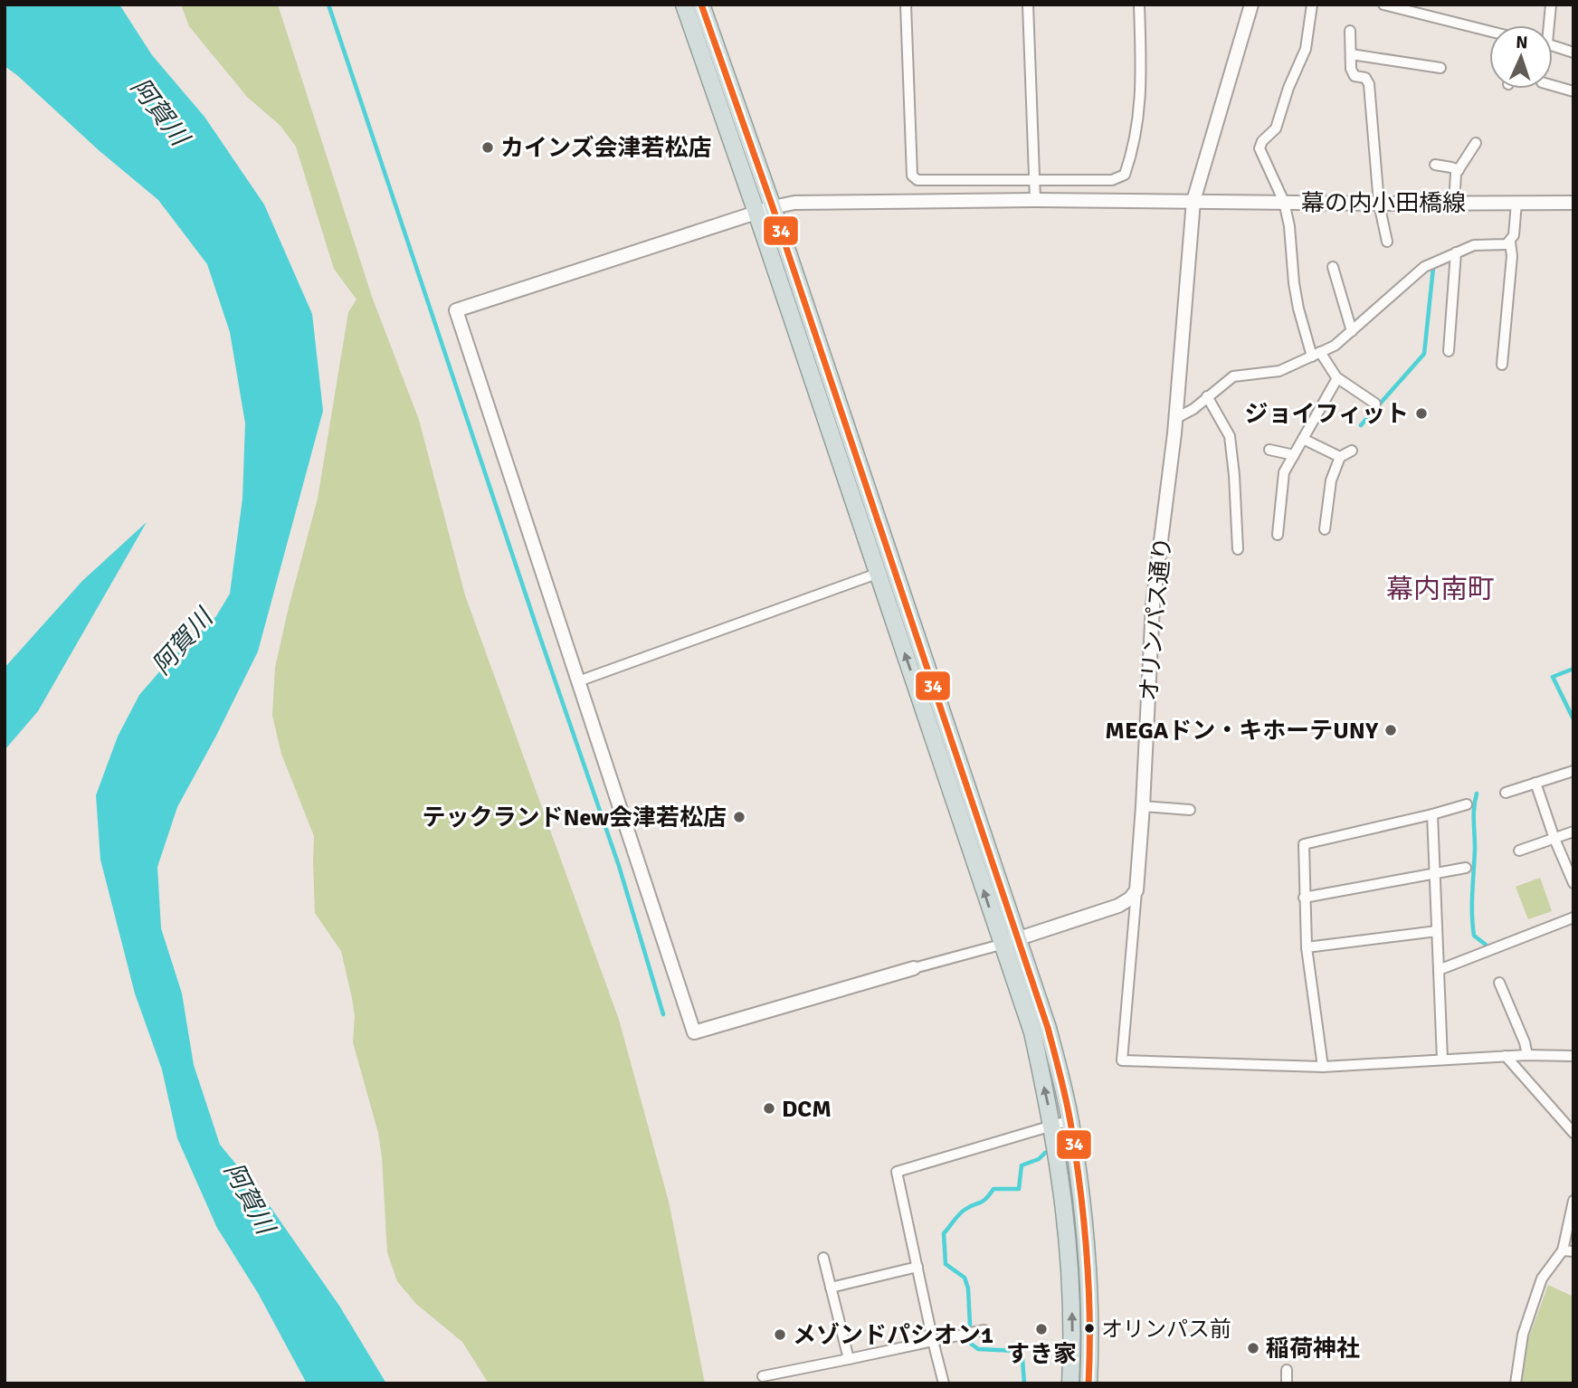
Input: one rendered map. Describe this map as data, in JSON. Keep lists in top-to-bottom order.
{
  "streets": {
    "street": ["幕の内小田橋線", "オリンパス通り"]
  },
  "crossings": [
    ["幕の内小田橋線", "オリンパス通り"]
  ],
  "districts": ["幕内南町"],
  "water": ["阿賀川"],
  "places": [
    "カインズ会津若松店",
    "ジョイフィット",
    "MEGAドン・キホーテUNY",
    "テックランドNew会津若松店",
    "DCM",
    "オリンパス前",
    "すき家",
    "メゾンドパシオン1",
    "稲荷神社"
  ],
  "lines": ["transit line 34"],
  "north": "top"
}
